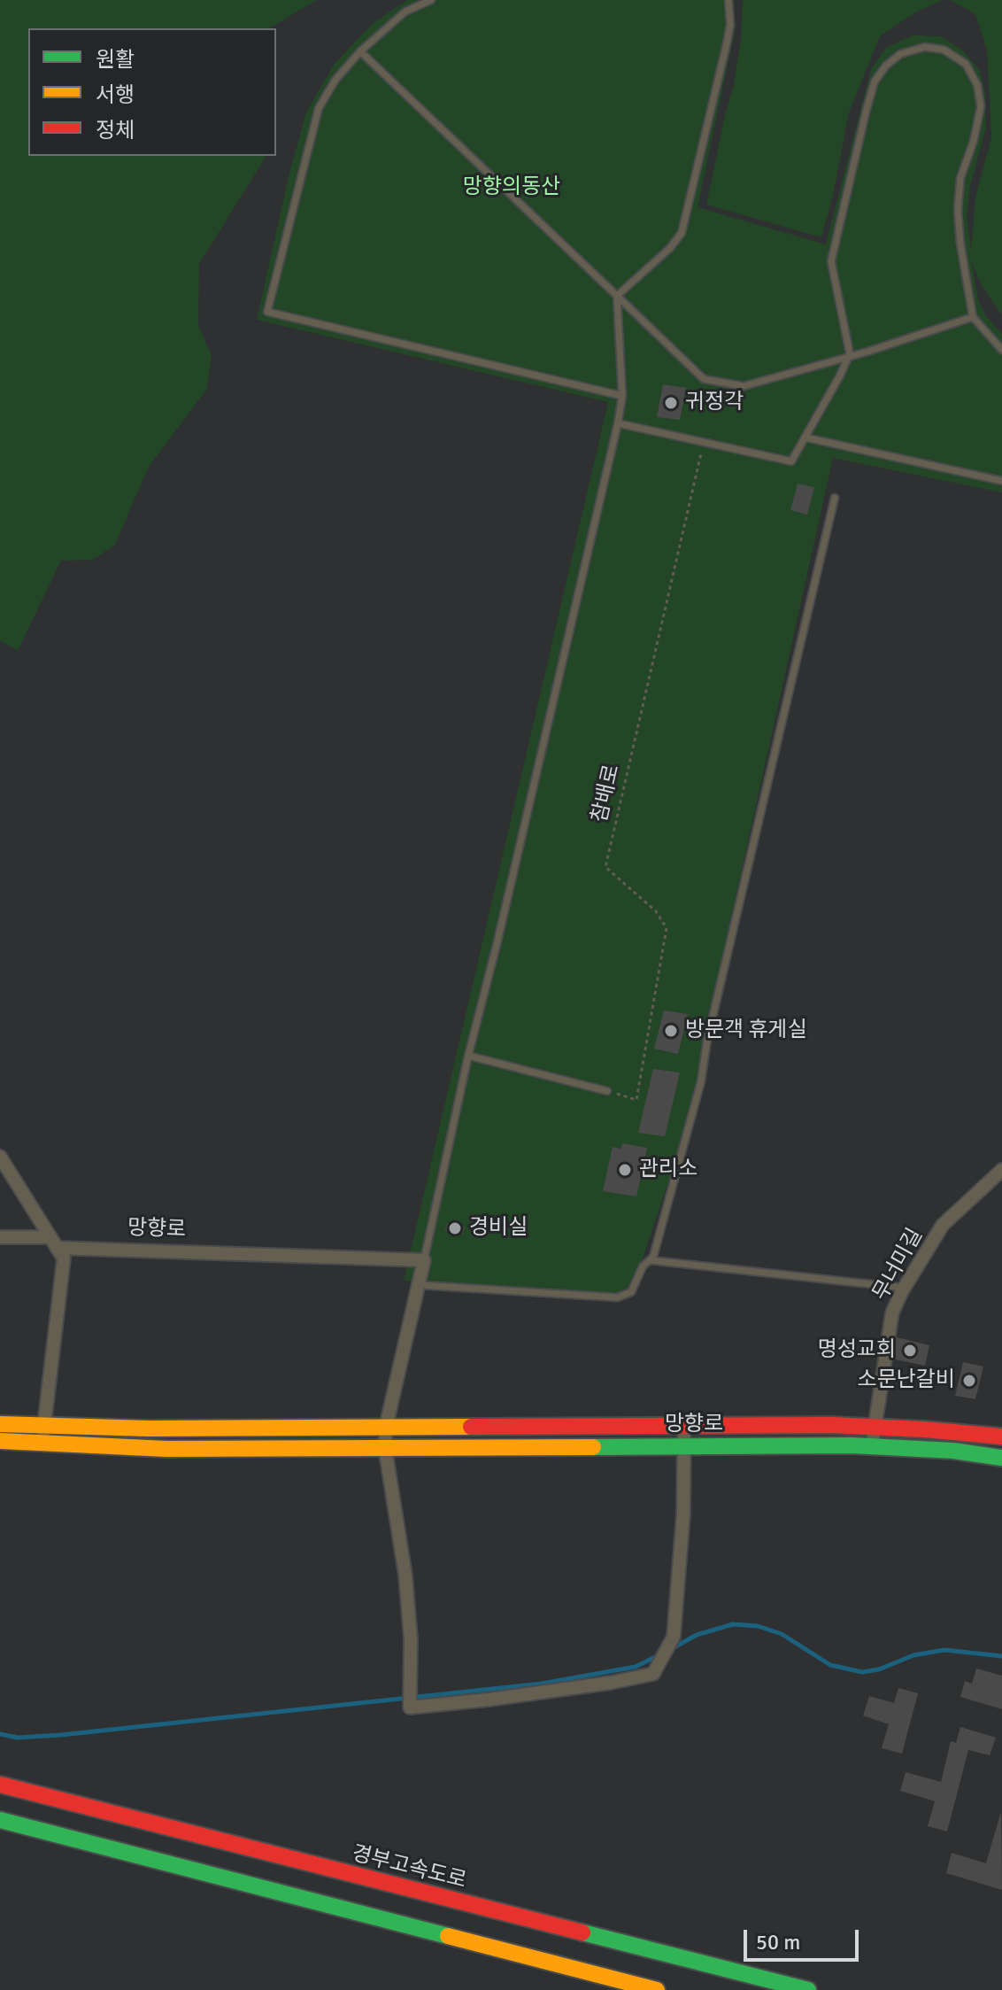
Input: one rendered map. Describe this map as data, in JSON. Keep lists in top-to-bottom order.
{
  "streets": {
    "main road": ["망향로", "경부고속도로"],
    "street": ["무너미길"],
    "path": ["참배로"]
  },
  "crossings": [
    ["망향로", "무너미길"]
  ],
  "parks": ["망향의동산"],
  "places": [
    "귀정각",
    "방문객 휴게실",
    "관리소",
    "경비실",
    "명성교회",
    "소문난갈비"
  ],
  "legend": ["원활", "서행", "정체"],
  "scale_bar": "50 m"
}
